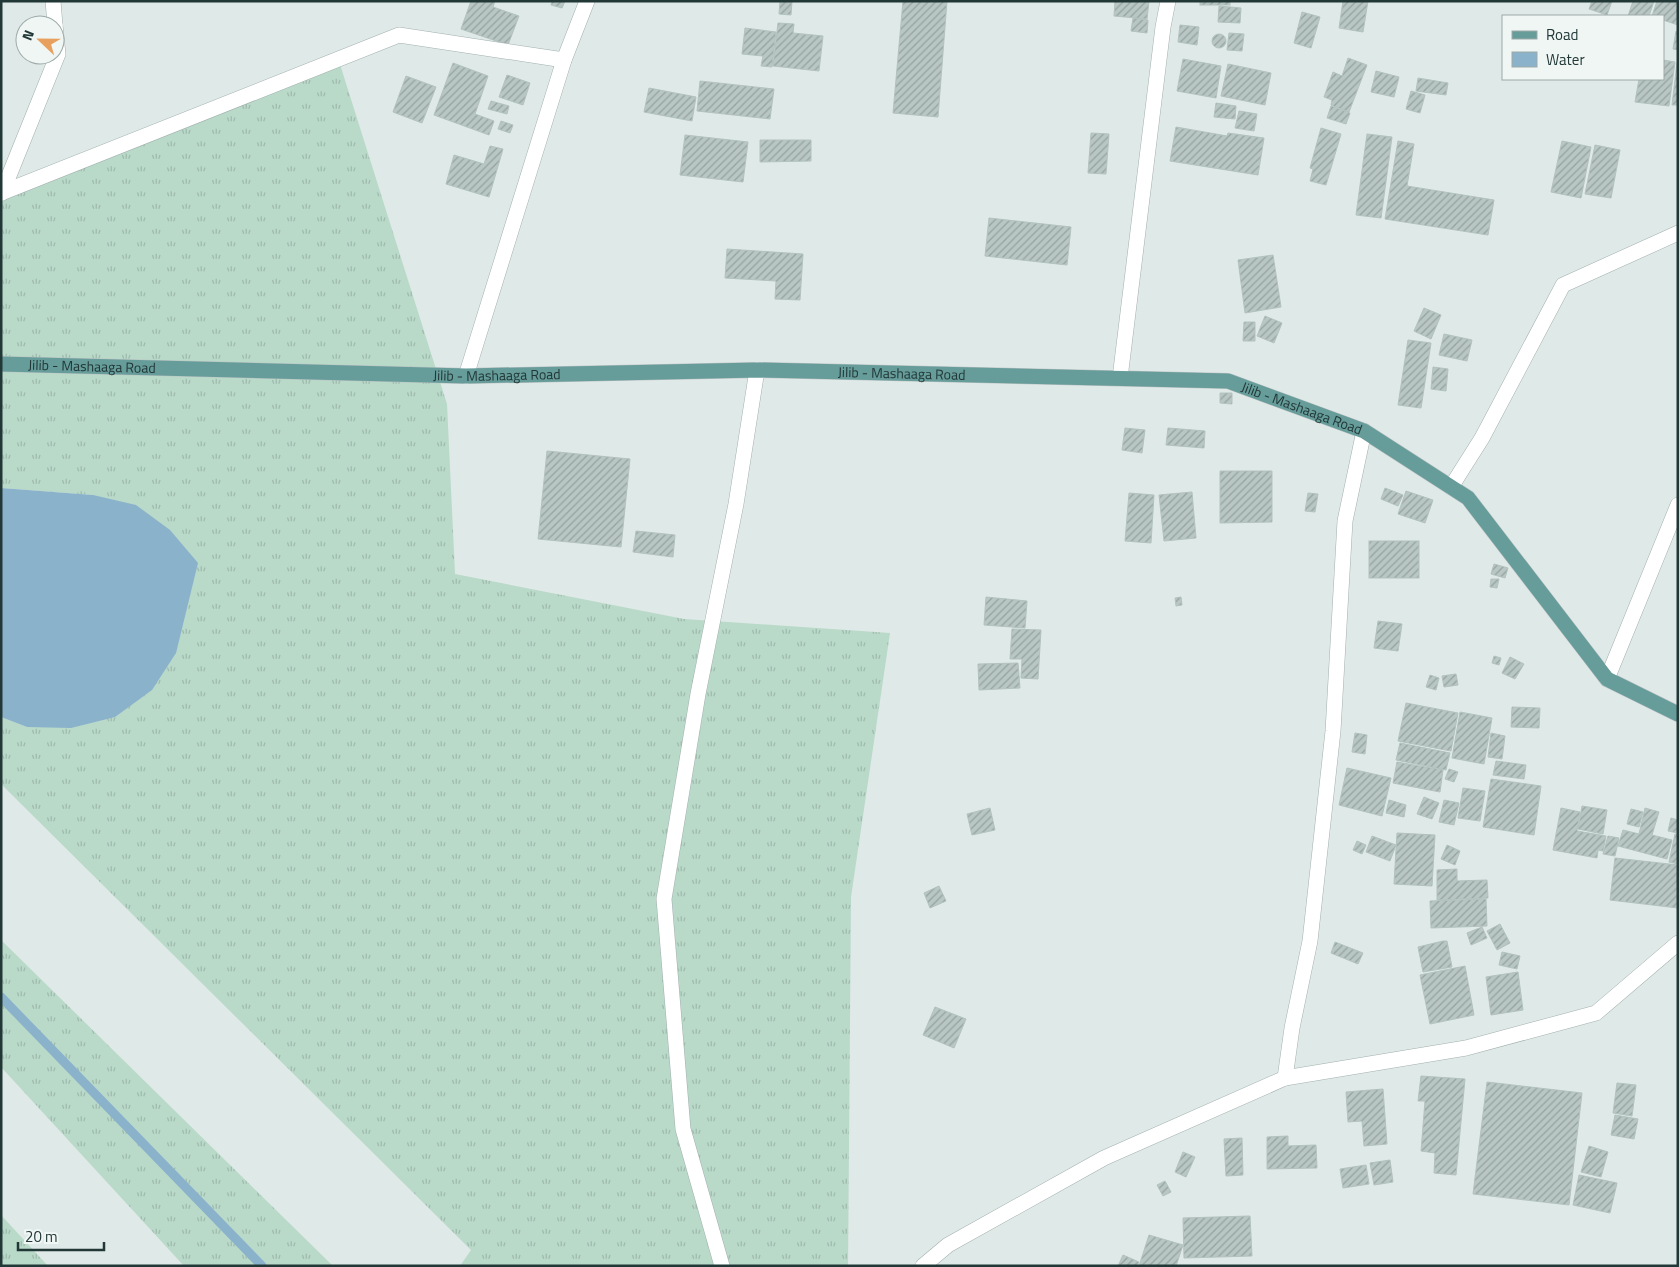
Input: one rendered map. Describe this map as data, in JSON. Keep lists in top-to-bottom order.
{
  "streets": {
    "main road": ["Jilib - Mashaaga Road"]
  },
  "legend": ["Road", "Water"],
  "scale_bar": "20 m",
  "north": "left"
}
